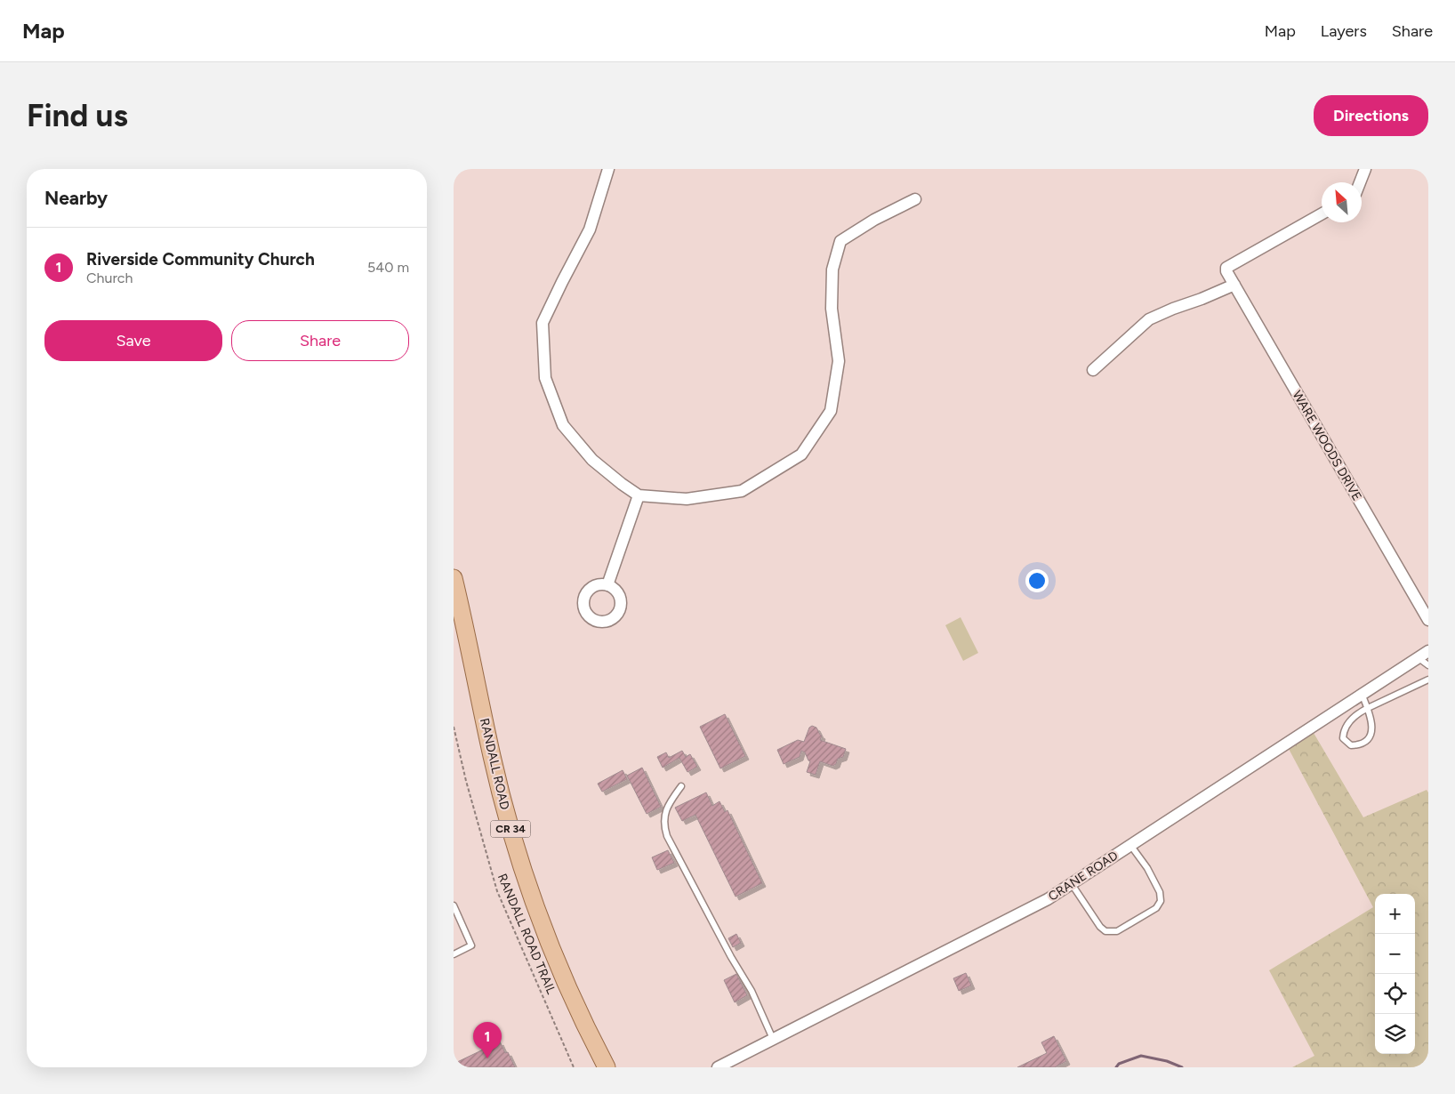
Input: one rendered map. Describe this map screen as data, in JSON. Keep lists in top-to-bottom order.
{
  "streets": {
    "main road": ["RANDALL ROAD", "CR 34"],
    "street": ["WARE WOODS DRIVE", "CRANE ROAD"],
    "path": ["RANDALL ROAD TRAIL"]
  },
  "north": "top left",
  "page": {
    "header": "Map",
    "nav": ["Map", "Layers", "Share"],
    "buttons": [
      "Directions",
      ["Save", "Share"]
    ],
    "title": "Find us",
    "heading": "Nearby",
    "list": [
      {
        "mark": "1",
        "name": "Riverside Community Church",
        "note": "Church",
        "value": "540 m"
      }
    ],
    "map_buttons": ["+", "−"],
    "pins": "1"
  }
}
